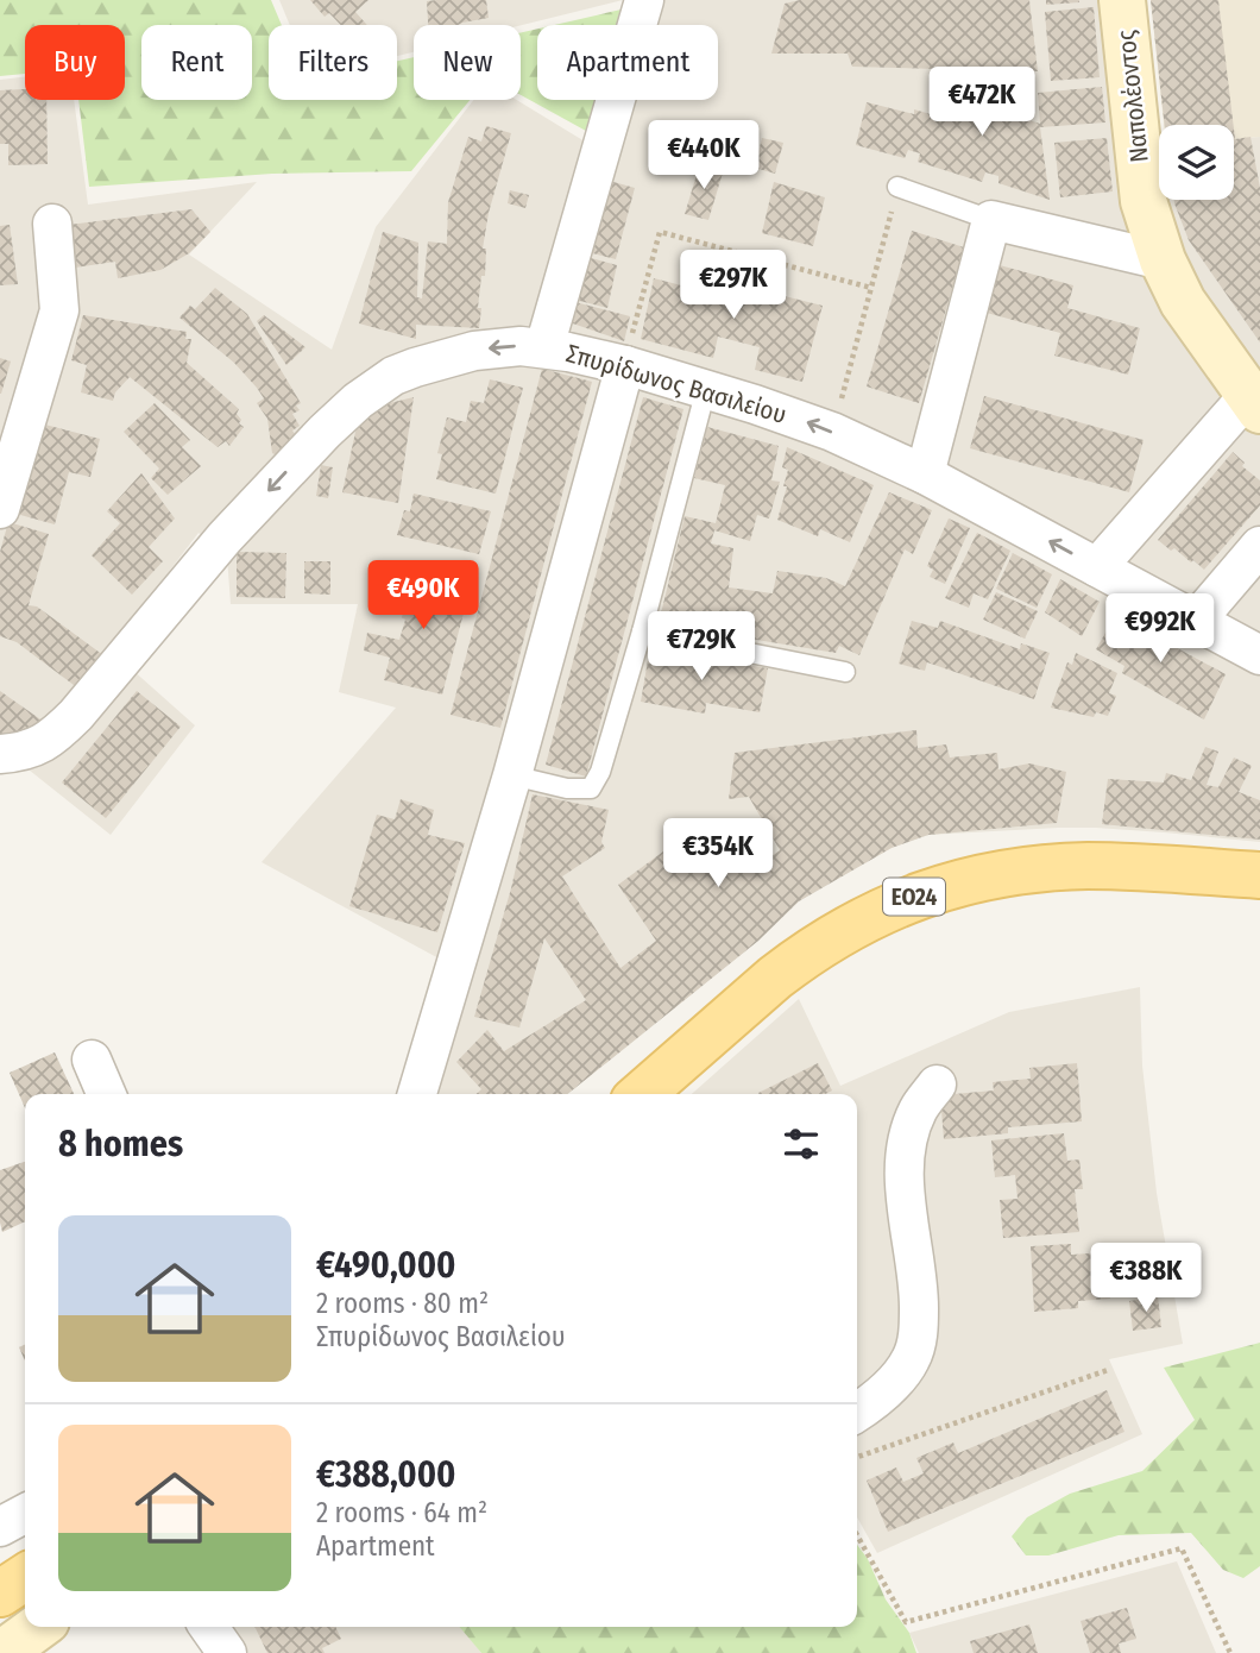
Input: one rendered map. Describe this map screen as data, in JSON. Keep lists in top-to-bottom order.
{
  "streets": {
    "main road": ["ΕΟ24"],
    "street": ["Ναπολέοντος", "Σπυρίδωνος Βασιλείου"]
  },
  "one_way": ["Σπυρίδωνος Βασιλείου"],
  "page": {
    "chip": [
      "Buy",
      "Rent",
      "Filters",
      "New",
      "Apartment"
    ],
    "price": [
      "€472K",
      "€440K",
      "€297K",
      "€490K",
      "€992K",
      "€729K",
      "€354K",
      "€388K"
    ],
    "heading": "8 homes",
    "list": [
      {
        "name": "€490,000",
        "note": "2 rooms · 80 m² · Σπυρίδωνος Βασιλείου"
      },
      {
        "name": "€388,000",
        "note": "2 rooms · 64 m² · Apartment"
      }
    ]
  }
}
